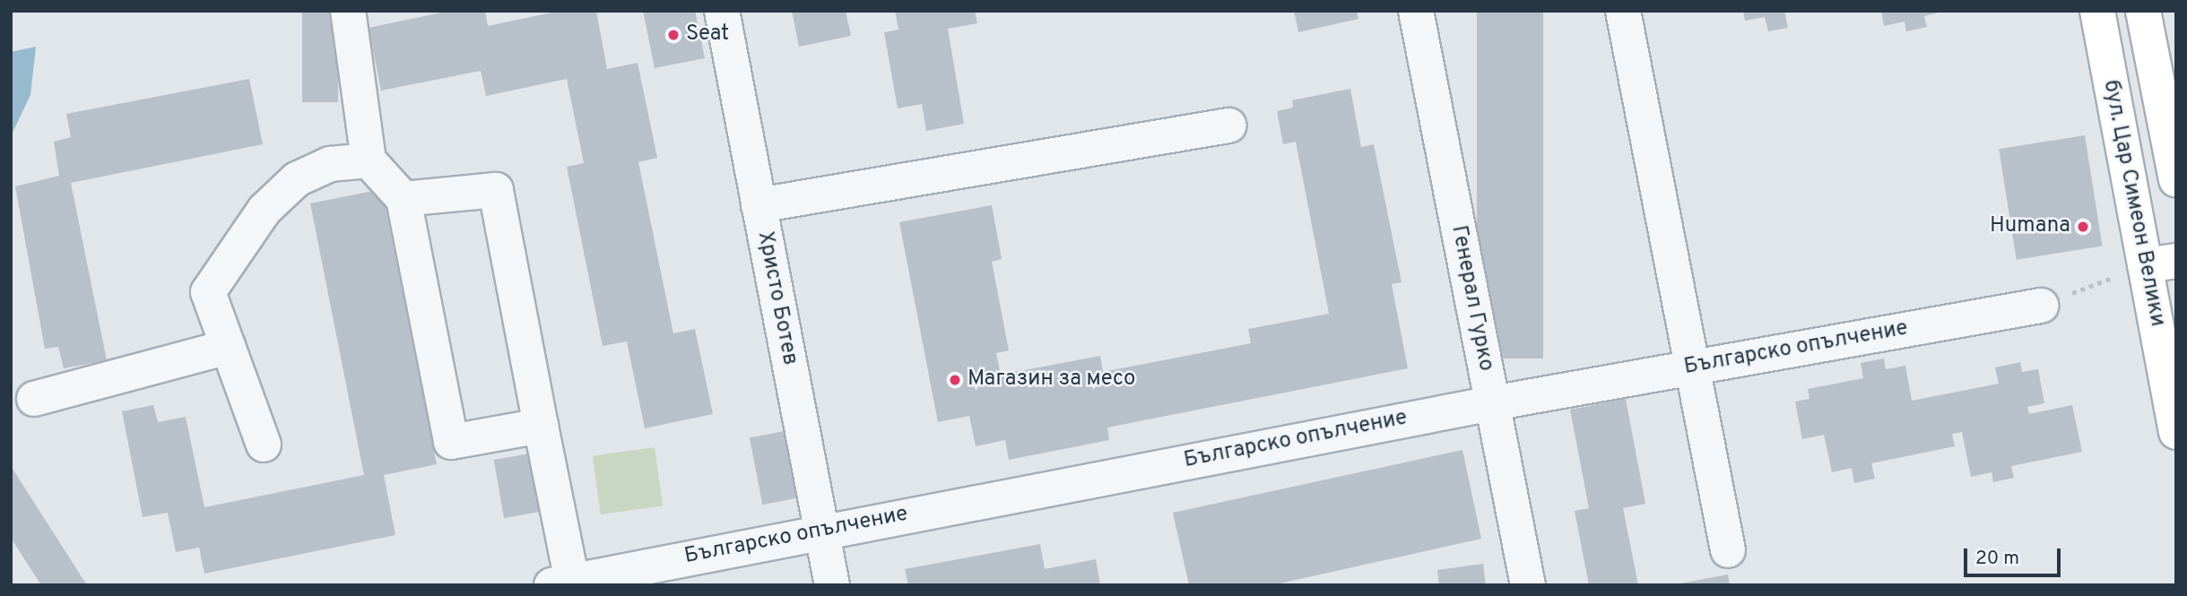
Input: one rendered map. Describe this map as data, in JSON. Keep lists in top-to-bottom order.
{
  "streets": {
    "main road": ["бул. Цар Симеон Велики"],
    "street": ["Христо Ботев", "Генерал Гурко", "Българско опълчение"]
  },
  "crossings": [
    ["Христо Ботев", "Българско опълчение"],
    ["Генерал Гурко", "Българско опълчение"]
  ],
  "places": ["Seat", "Humana", "Магазин за месо"],
  "scale_bar": "20 m"
}
